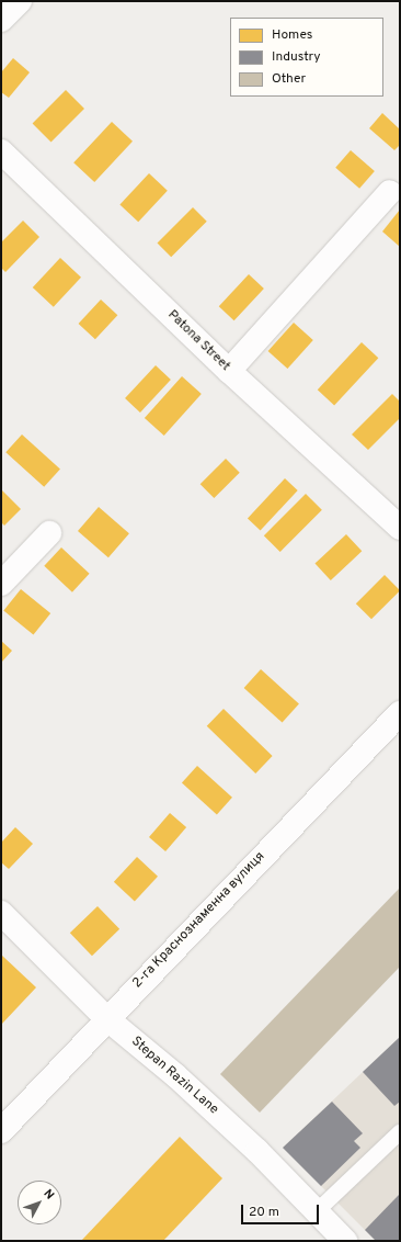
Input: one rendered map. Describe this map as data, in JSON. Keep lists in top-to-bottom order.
{
  "streets": {
    "street": ["Patona Street", "2-га Краснознаменна вулиця", "Stepan Razin Lane"]
  },
  "crossings": [
    ["2-га Краснознаменна вулиця", "Stepan Razin Lane"]
  ],
  "legend": ["Homes", "Industry", "Other"],
  "scale_bar": "20 m",
  "north": "top right"
}
